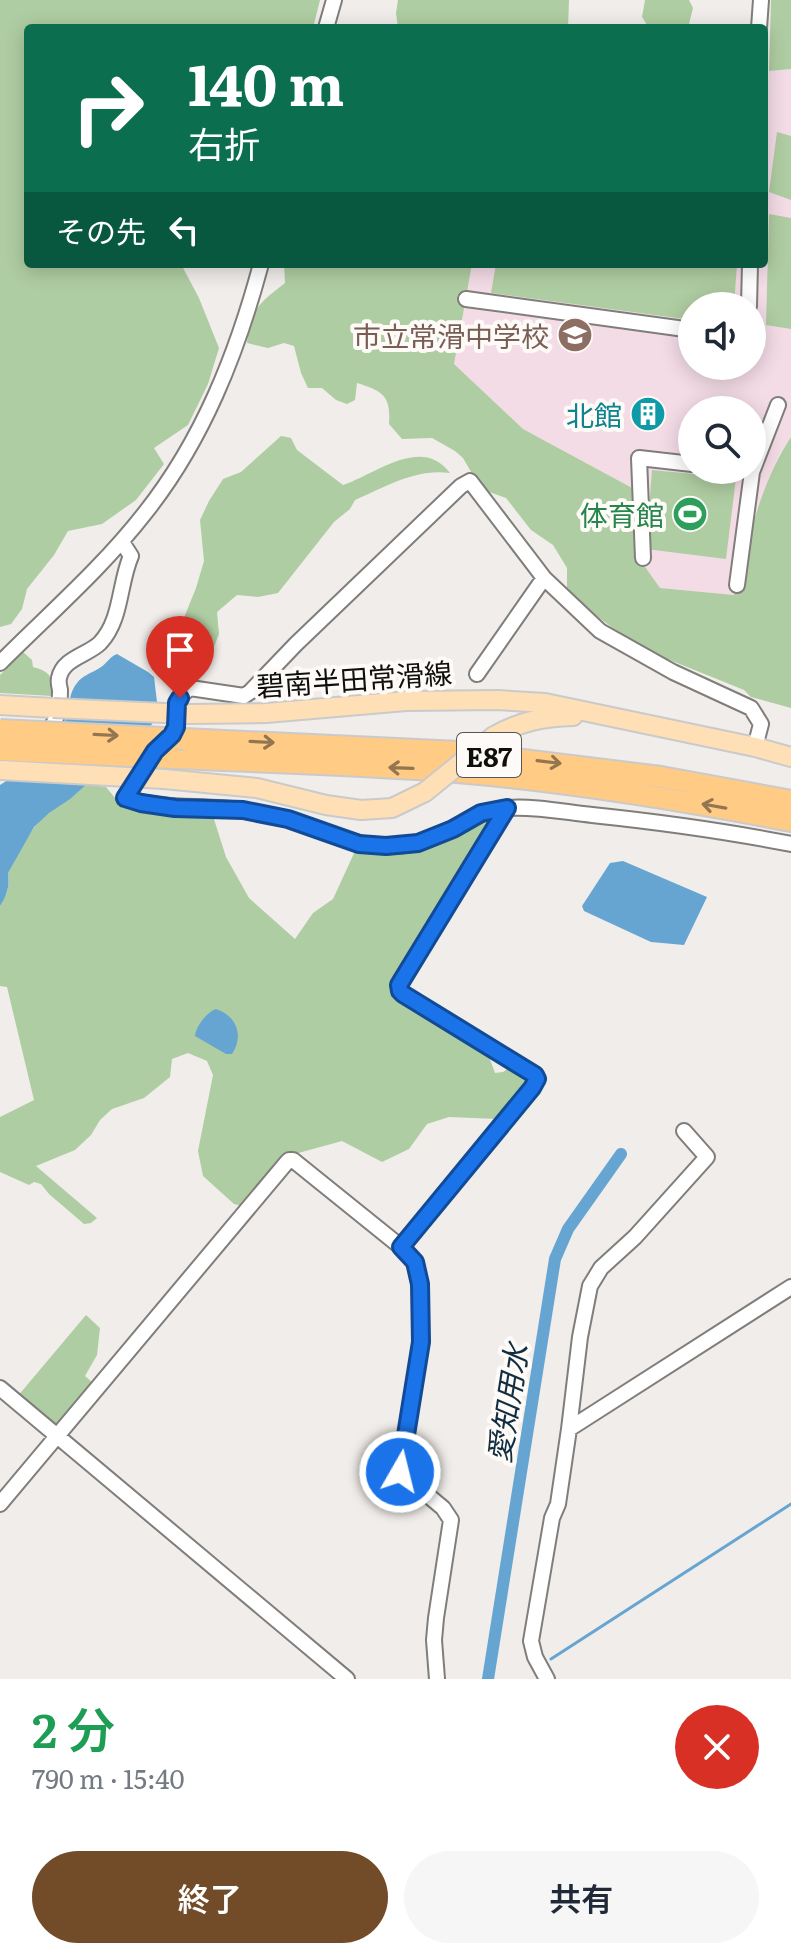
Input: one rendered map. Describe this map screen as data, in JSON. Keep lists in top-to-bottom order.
{
  "streets": {
    "highway": ["E87"],
    "main road": ["碧南半田常滑線"]
  },
  "water": ["愛知用水"],
  "places": {
    "school or university": ["市立常滑中学校"],
    "building": ["北館"],
    "sports": ["体育館"]
  },
  "page": {
    "turn": ["140 m", "右折"],
    "then": "その先",
    "heading": ["2 分", "790 m · 15:40"],
    "buttons": ["終了", "共有"]
  }
}
